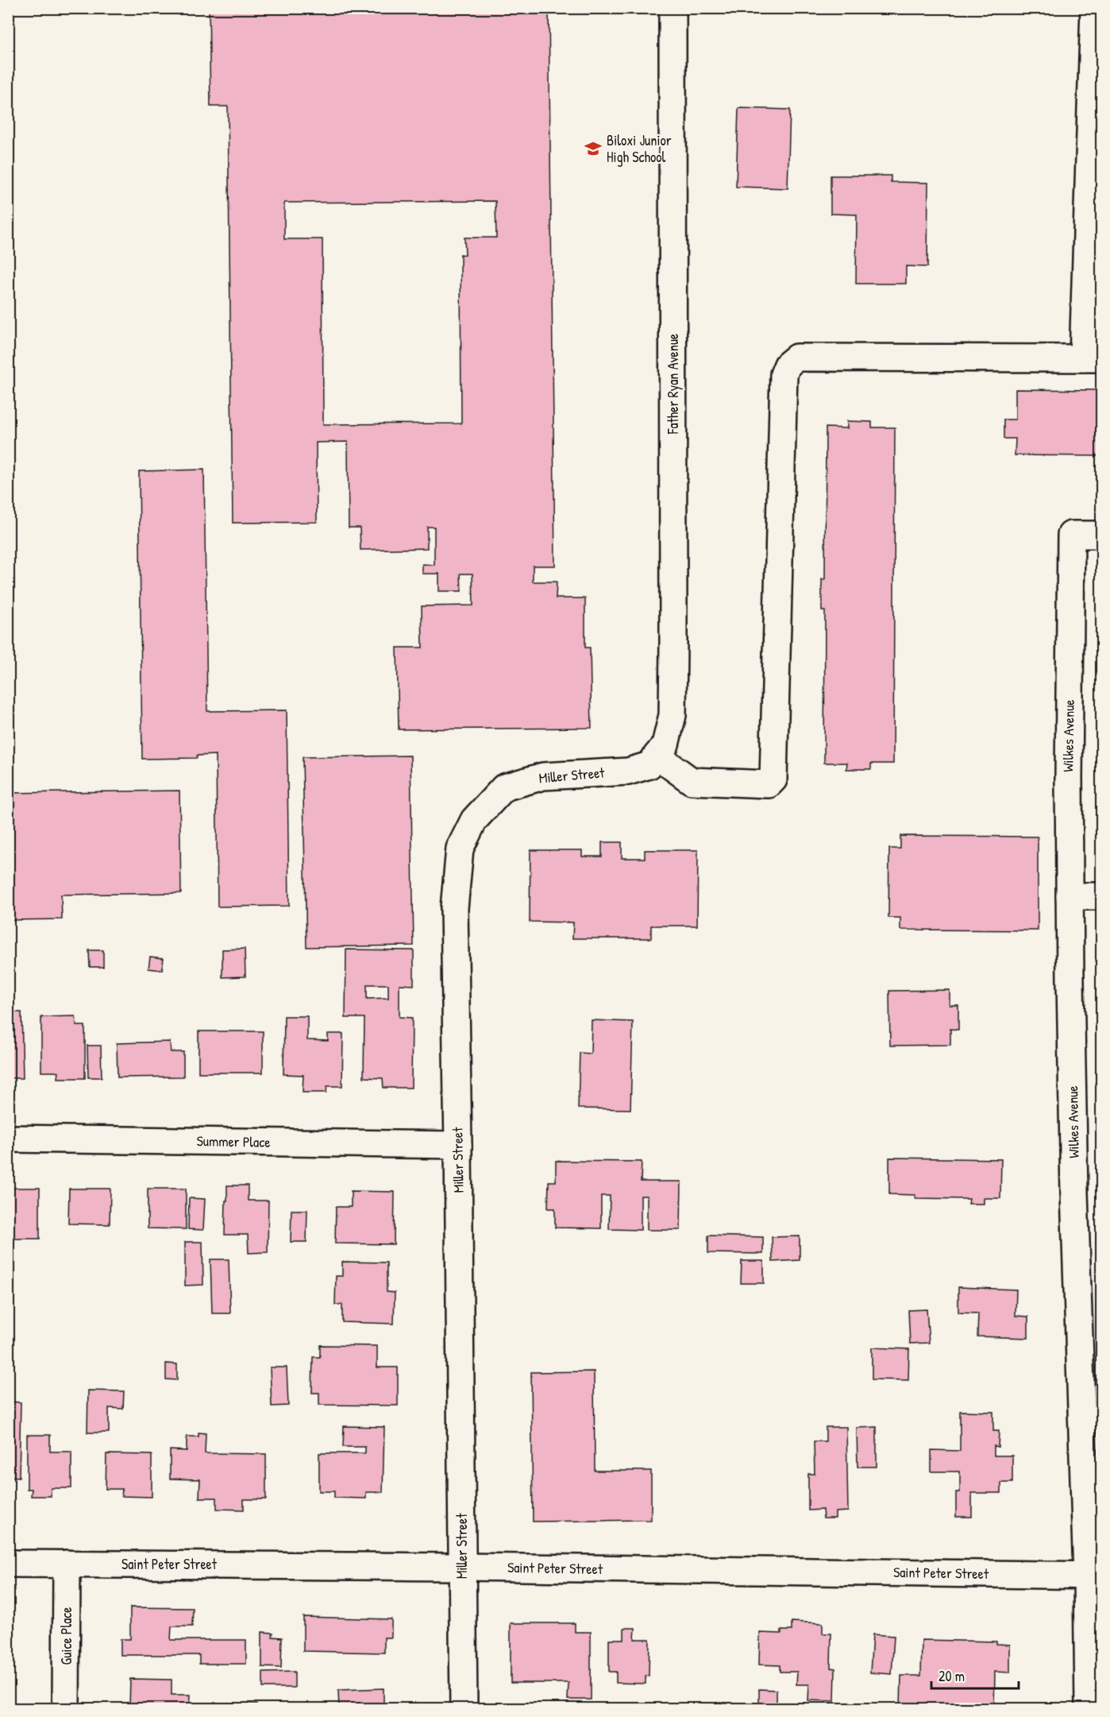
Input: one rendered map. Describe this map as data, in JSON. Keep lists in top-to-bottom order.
{
  "streets": {
    "street": [
      "Father Ryan Avenue",
      "Wilkes Avenue",
      "Miller Street",
      "Summer Place",
      "Saint Peter Street",
      "Guice Place"
    ]
  },
  "crossings": [
    ["Father Ryan Avenue", "Miller Street"],
    ["Wilkes Avenue", "Saint Peter Street"],
    ["Miller Street", "Summer Place"],
    ["Miller Street", "Saint Peter Street"],
    ["Saint Peter Street", "Guice Place"]
  ],
  "places": {
    "school or university": ["Biloxi Junior High School"]
  },
  "scale_bar": "20 m"
}
